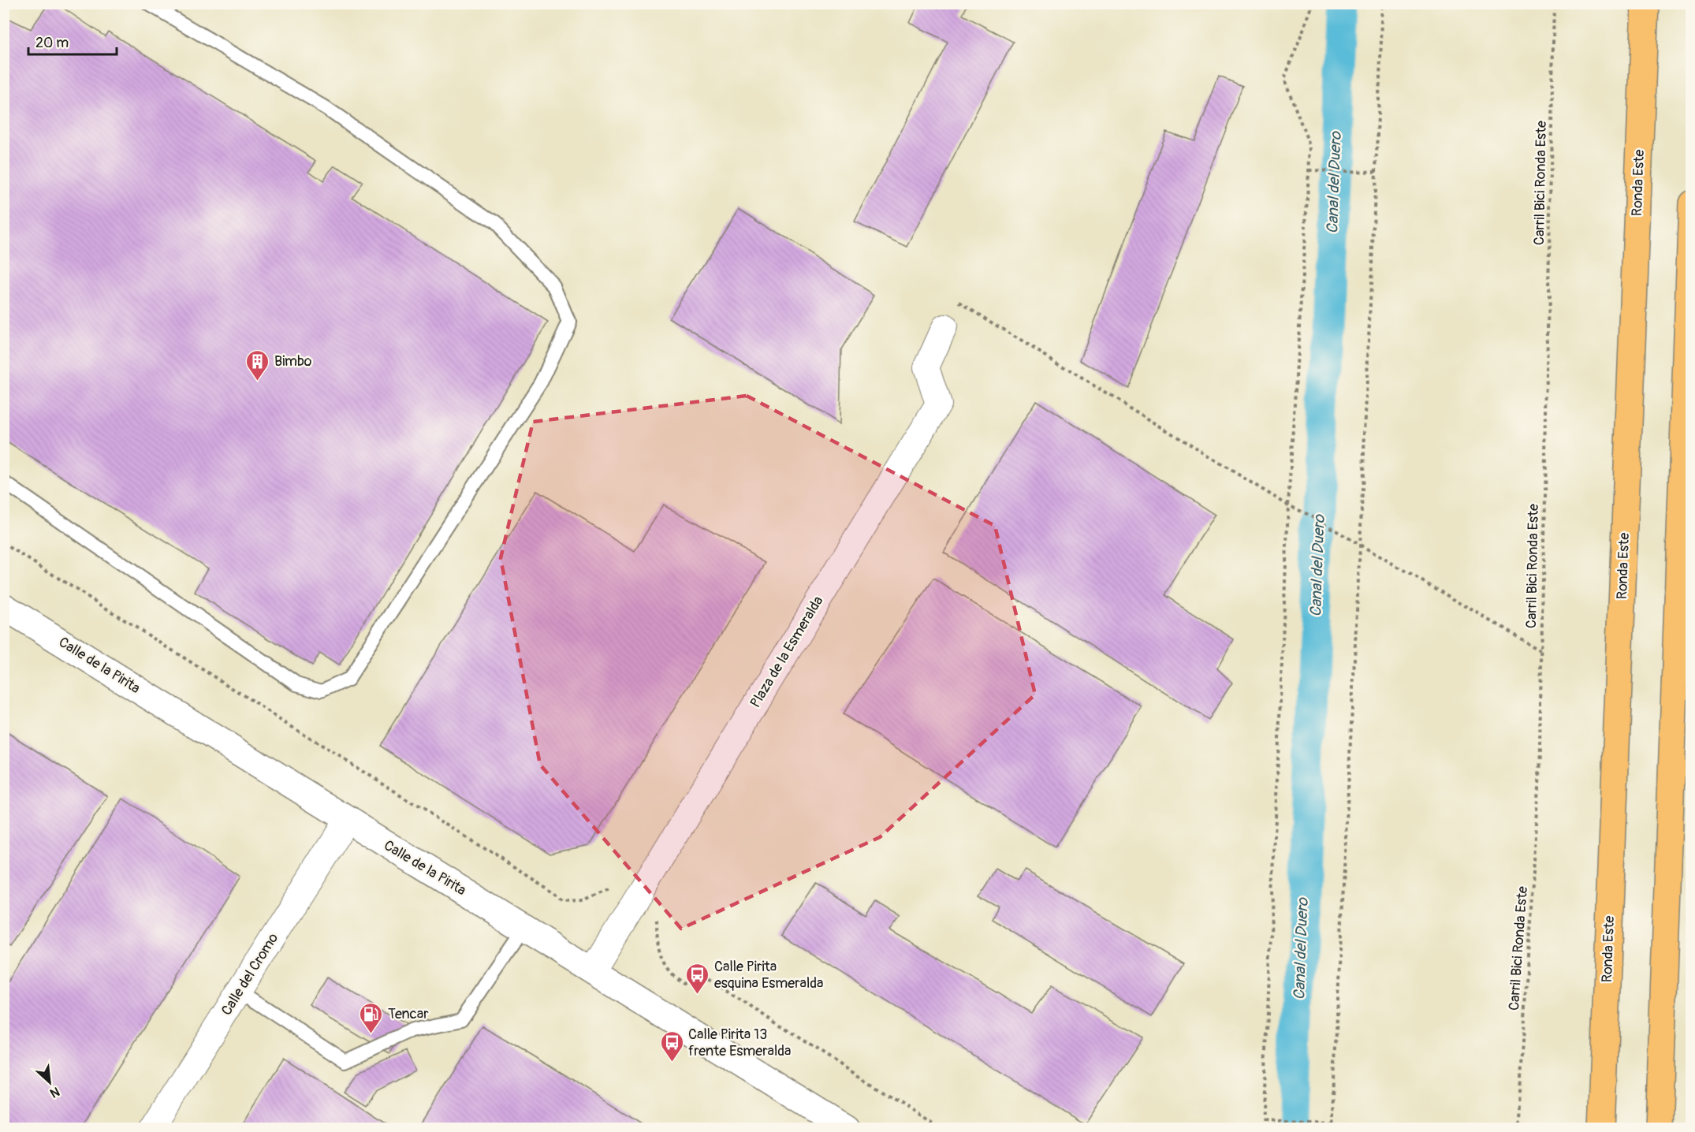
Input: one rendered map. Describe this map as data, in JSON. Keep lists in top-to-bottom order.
{
  "streets": {
    "highway": ["Ronda Este"],
    "street": ["Plaza de la Esmeralda", "Calle de la Pirita", "Calle del Cromo"],
    "path": ["Carril Bici Ronda Este"]
  },
  "crossings": [
    ["Plaza de la Esmeralda", "Calle de la Pirita"],
    ["Calle de la Pirita", "Calle del Cromo"]
  ],
  "water": ["Canal del Duero"],
  "places": {
    "building": ["Bimbo"],
    "bus stop": ["Calle Pirita esquina Esmeralda", "Calle Pirita 13 frente Esmeralda"],
    "fuel station": ["Tencar"]
  },
  "scale_bar": "20 m",
  "north": "bottom right"
}
